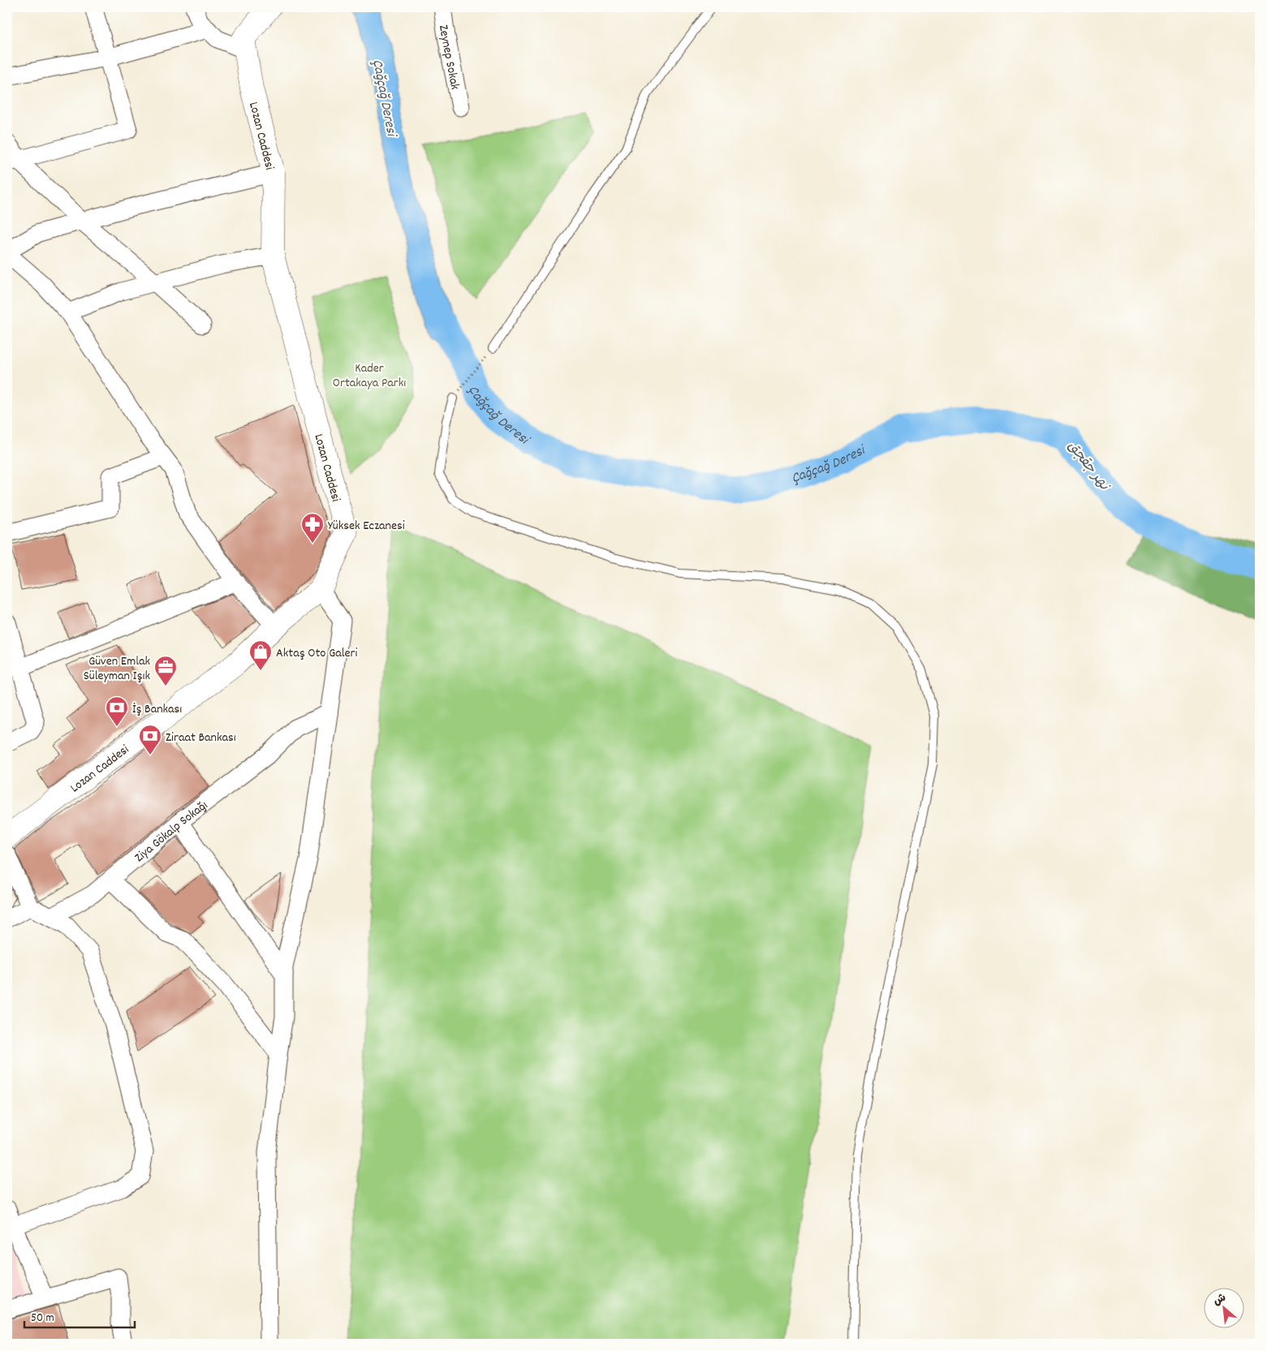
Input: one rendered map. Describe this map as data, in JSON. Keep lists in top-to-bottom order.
{
  "streets": {
    "main road": ["Lozan Caddesi"],
    "street": ["Zeynep Sokak", "Ziya Gökalp Sokağı"]
  },
  "water": ["Çağçağ Deresi", "نهر جقجق"],
  "parks": ["Kader Ortakaya Parkı"],
  "places": {
    "pharmacy": ["Yüksek Eczanesi"],
    "shop": ["Aktaş Oto Galeri"],
    "office": ["Güven Emlak Süleyman Işık"],
    "bank": ["İş Bankası", "Ziraat Bankası"]
  },
  "scale_bar": "50 m",
  "north": "top left"
}
